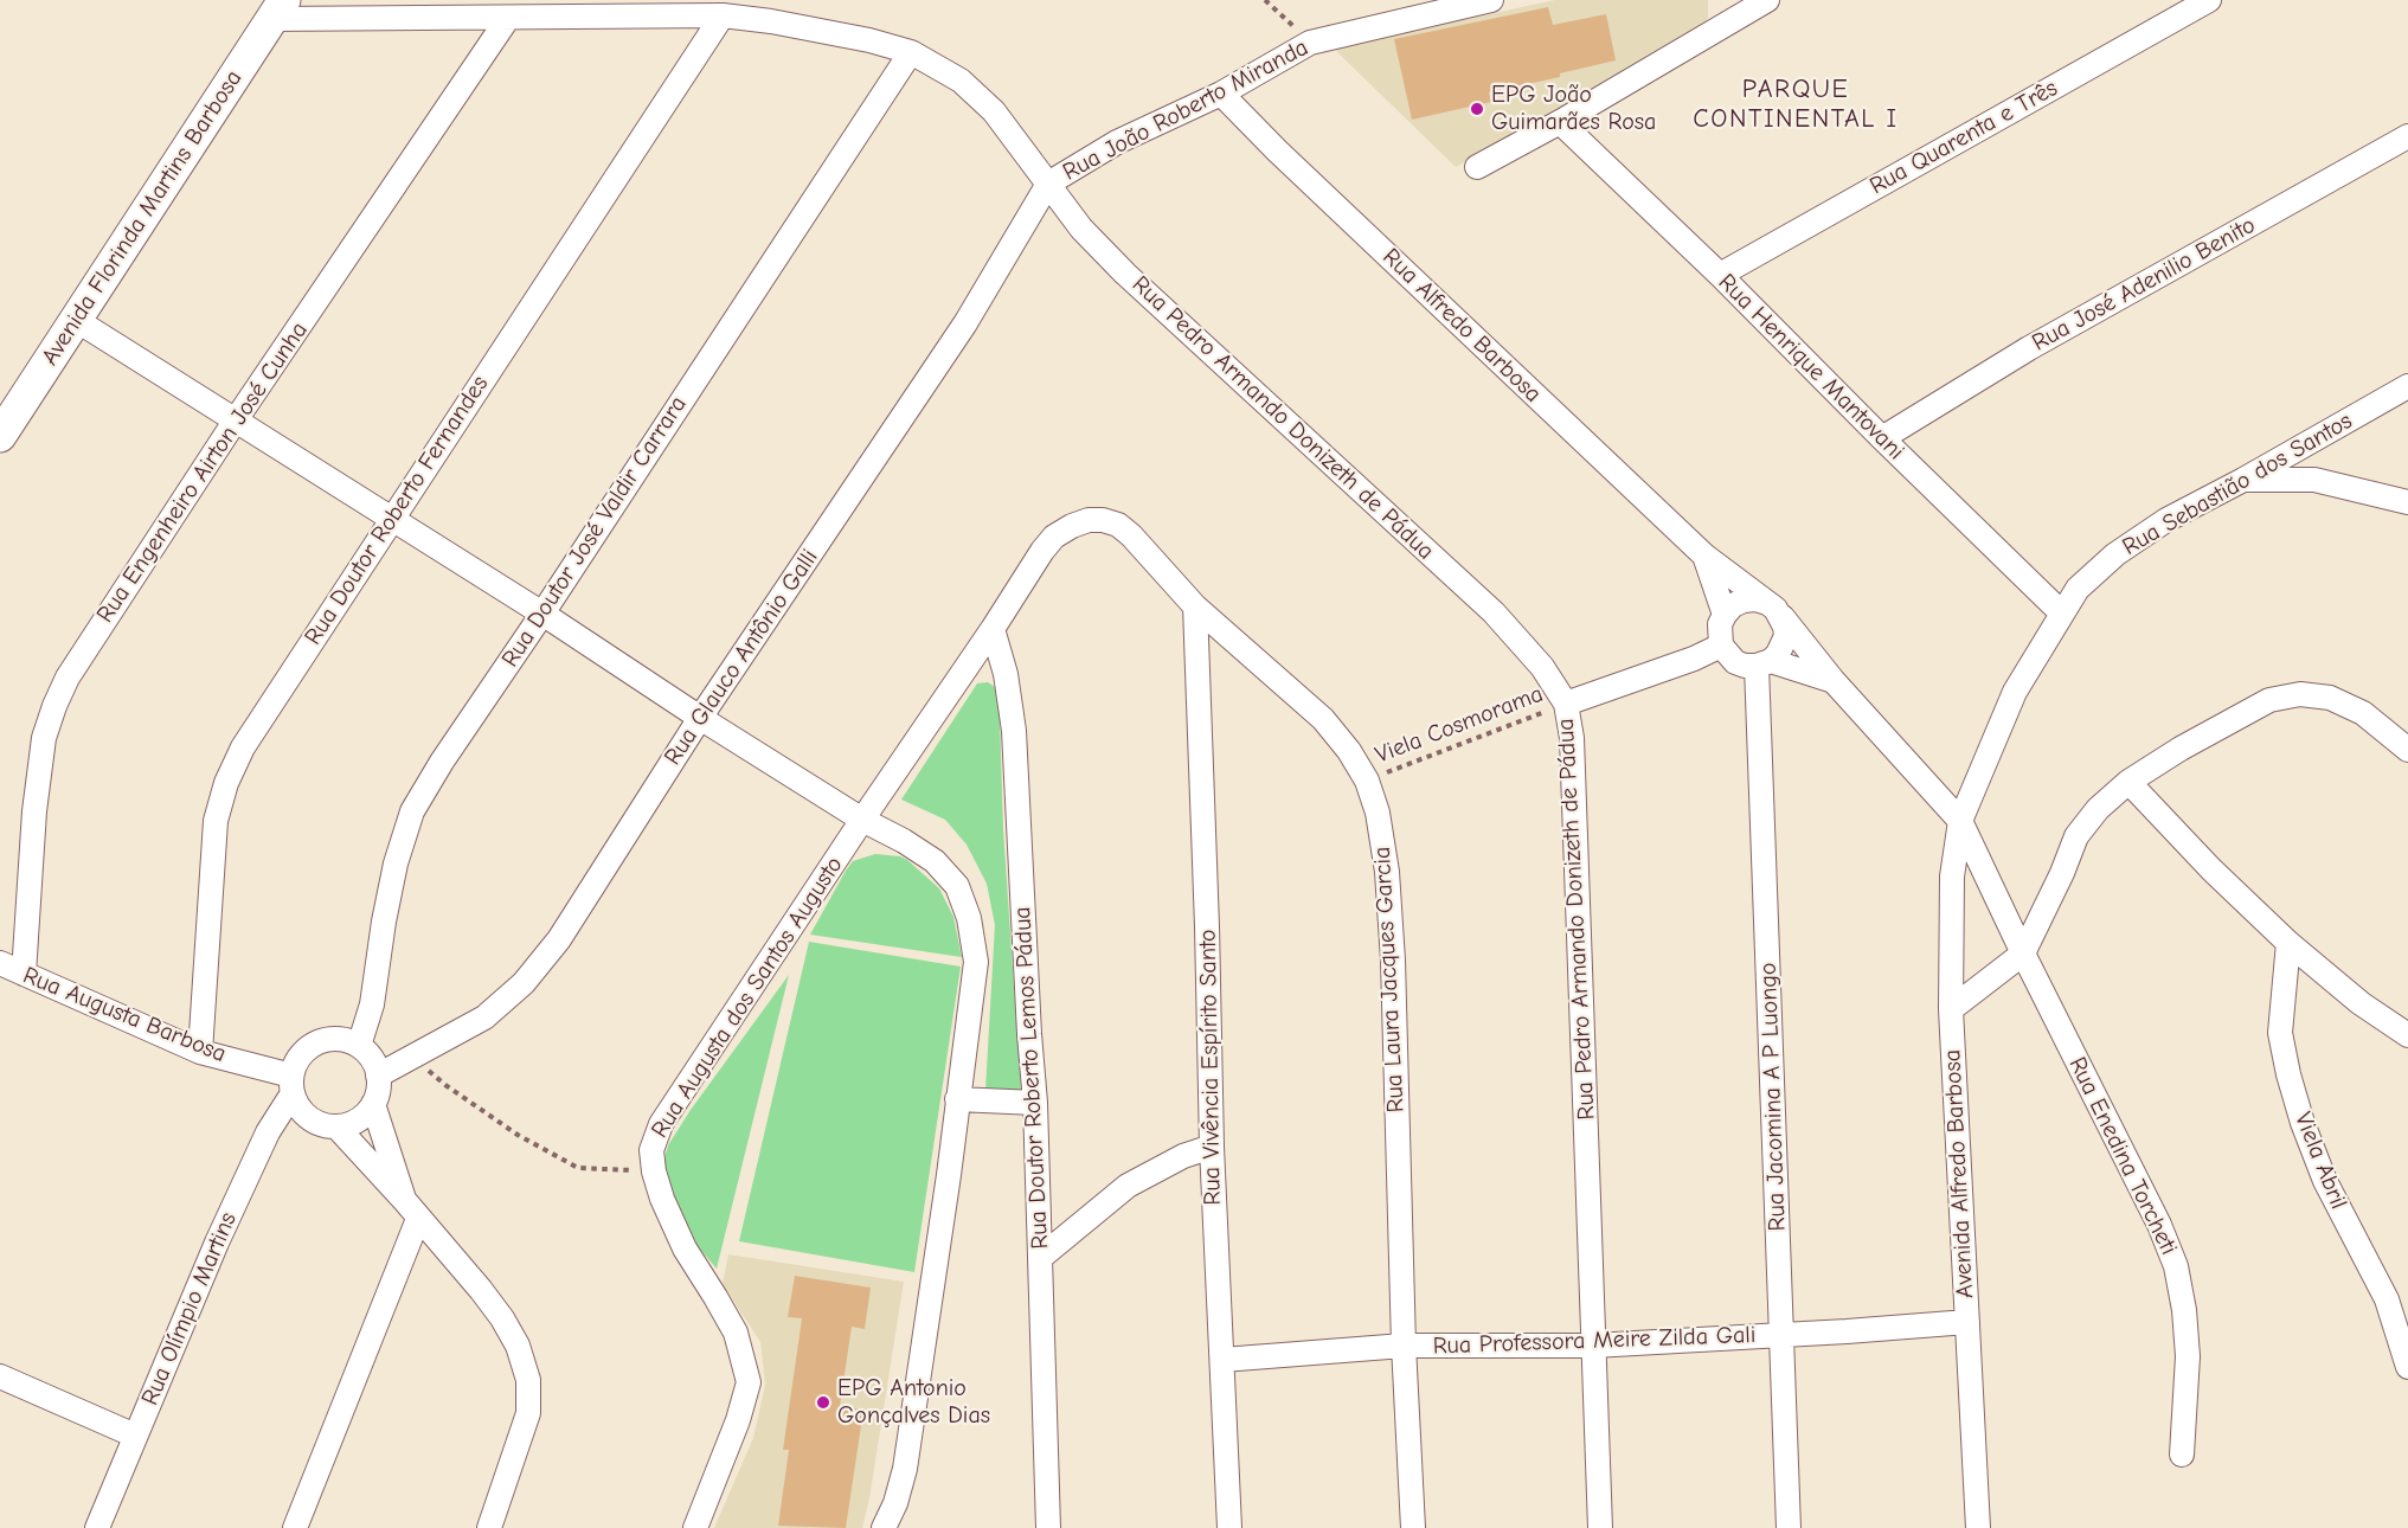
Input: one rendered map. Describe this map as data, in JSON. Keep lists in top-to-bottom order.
{
  "streets": {
    "main road": ["Avenida Florinda Martins Barbosa"],
    "street": [
      "Rua João Roberto Miranda",
      "Rua Quarenta e Três",
      "Rua José Adenilio Benito",
      "Rua Alfredo Barbosa",
      "Rua Henrique Mantovani",
      "Rua Pedro Armando Donizeth de Pádua",
      "Rua Engenheiro Airton José Cunha",
      "Rua Sebastião dos Santos",
      "Rua Doutor Roberto Fernandes",
      "Rua Doutor José Valdir Carrara",
      "Rua Glauco Antônio Galli",
      "Rua Laura Jacques Garcia",
      "Rua Augusta dos Santos Augusto",
      "Rua Augusta Barbosa",
      "Rua Vivência Espírito Santo",
      "Rua Doutor Roberto Lemos Pádua",
      "Rua Jacomina A P Luongo",
      "Rua Enedina Torcheti",
      "Viela Abril",
      "Avenida Alfredo Barbosa",
      "Rua Olímpio Martins",
      "Rua Professora Meire Zilda Gali"
    ],
    "path": ["Viela Cosmorama"]
  },
  "crossings": [
    ["Rua João Roberto Miranda", "Rua Alfredo Barbosa"],
    ["Rua João Roberto Miranda", "Rua Pedro Armando Donizeth de Pádua"],
    ["Rua João Roberto Miranda", "Rua Glauco Antônio Galli"],
    ["Rua Quarenta e Três", "Rua Henrique Mantovani"],
    ["Rua José Adenilio Benito", "Rua Henrique Mantovani"],
    ["Rua Alfredo Barbosa", "Rua Sebastião dos Santos"],
    ["Rua Alfredo Barbosa", "Rua Jacomina A P Luongo"],
    ["Rua Alfredo Barbosa", "Rua Enedina Torcheti"],
    ["Rua Alfredo Barbosa", "Avenida Alfredo Barbosa"],
    ["Rua Henrique Mantovani", "Rua Sebastião dos Santos"],
    ["Rua Pedro Armando Donizeth de Pádua", "Rua Glauco Antônio Galli"],
    ["Rua Pedro Armando Donizeth de Pádua", "Viela Cosmorama"],
    ["Rua Pedro Armando Donizeth de Pádua", "Rua Professora Meire Zilda Gali"],
    ["Rua Engenheiro Airton José Cunha", "Rua Augusta Barbosa"],
    ["Rua Sebastião dos Santos", "Rua Enedina Torcheti"],
    ["Rua Sebastião dos Santos", "Avenida Alfredo Barbosa"],
    ["Rua Doutor Roberto Fernandes", "Rua Augusta Barbosa"],
    ["Rua Doutor José Valdir Carrara", "Rua Glauco Antônio Galli"],
    ["Rua Doutor José Valdir Carrara", "Rua Augusta Barbosa"],
    ["Rua Doutor José Valdir Carrara", "Rua Olímpio Martins"],
    ["Rua Glauco Antônio Galli", "Rua Augusta Barbosa"],
    ["Rua Glauco Antônio Galli", "Rua Olímpio Martins"],
    ["Viela Cosmorama", "Rua Laura Jacques Garcia"],
    ["Rua Laura Jacques Garcia", "Rua Augusta dos Santos Augusto"],
    ["Rua Laura Jacques Garcia", "Rua Vivência Espírito Santo"],
    ["Rua Laura Jacques Garcia", "Rua Professora Meire Zilda Gali"],
    ["Rua Augusta dos Santos Augusto", "Rua Doutor Roberto Lemos Pádua"],
    ["Rua Augusta Barbosa", "Rua Olímpio Martins"],
    ["Rua Vivência Espírito Santo", "Rua Professora Meire Zilda Gali"],
    ["Rua Jacomina A P Luongo", "Rua Professora Meire Zilda Gali"],
    ["Rua Enedina Torcheti", "Avenida Alfredo Barbosa"],
    ["Avenida Alfredo Barbosa", "Rua Professora Meire Zilda Gali"]
  ],
  "districts": ["PARQUE CONTINENTAL I"],
  "places": ["EPG João Guimarães Rosa", "EPG Antonio Gonçalves Dias"]
}
